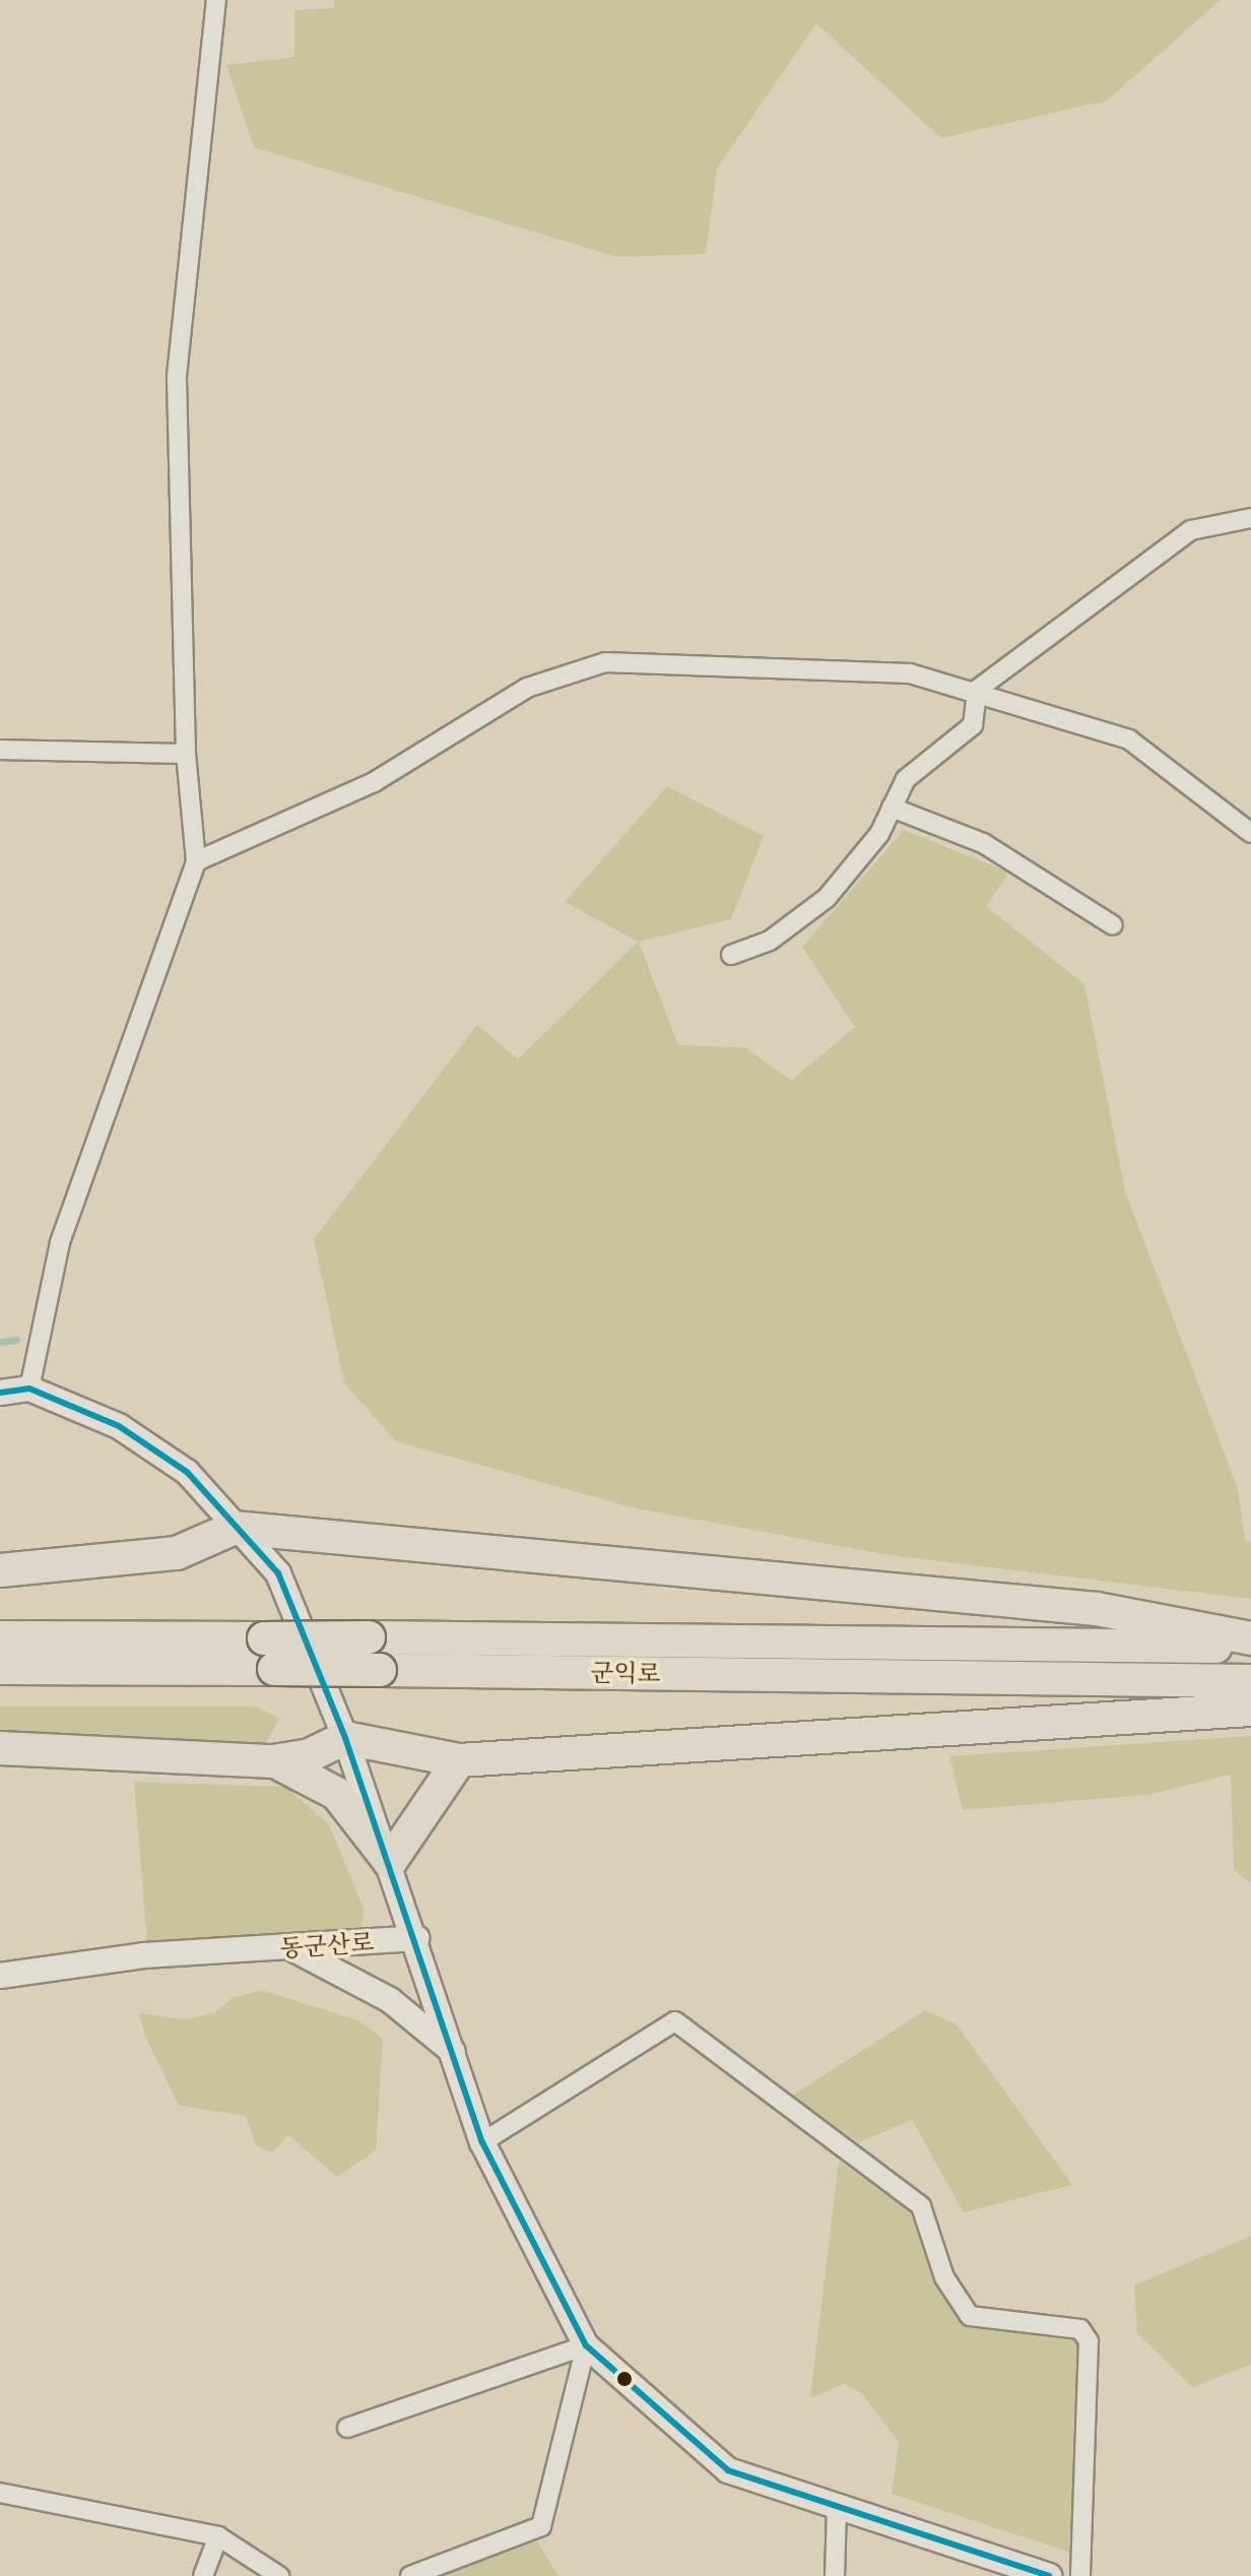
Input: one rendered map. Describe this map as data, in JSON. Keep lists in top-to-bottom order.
{
  "streets": {
    "highway": ["군익로"],
    "street": ["동군산로"]
  }
}
